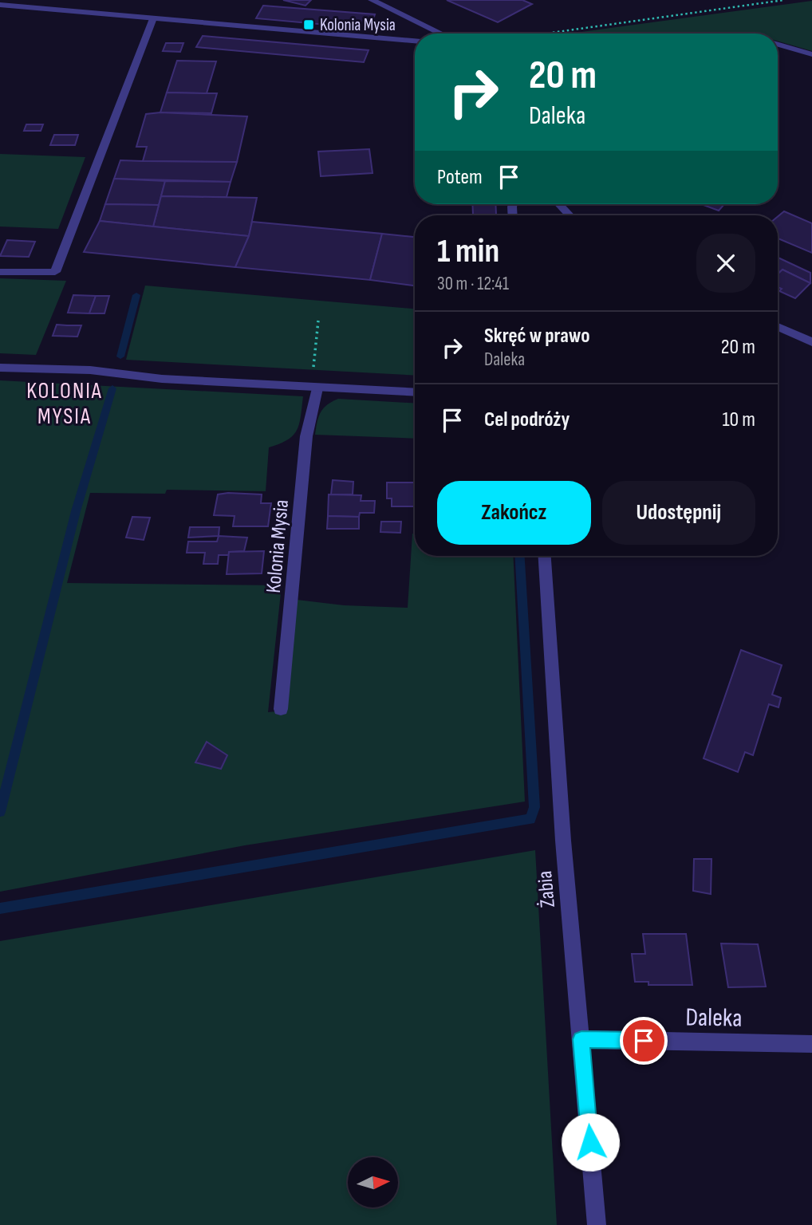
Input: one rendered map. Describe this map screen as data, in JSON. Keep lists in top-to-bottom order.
{
  "streets": {
    "street": ["Kolonia Mysia", "Żabia", "Daleka"]
  },
  "crossings": [
    ["Żabia", "Daleka"]
  ],
  "districts": ["KOLONIA MYSIA"],
  "places": {
    "transit": ["Kolonia Mysia"]
  },
  "north": "right",
  "page": {
    "turn": ["20 m", "Daleka"],
    "then": "Potem",
    "heading": ["1 min", "30 m · 12:41"],
    "list": [
      {
        "name": "Skręć w prawo",
        "note": "Daleka",
        "value": "20 m"
      },
      {
        "name": "Cel podróży",
        "value": "10 m"
      }
    ],
    "buttons": ["Zakończ", "Udostępnij"]
  }
}
